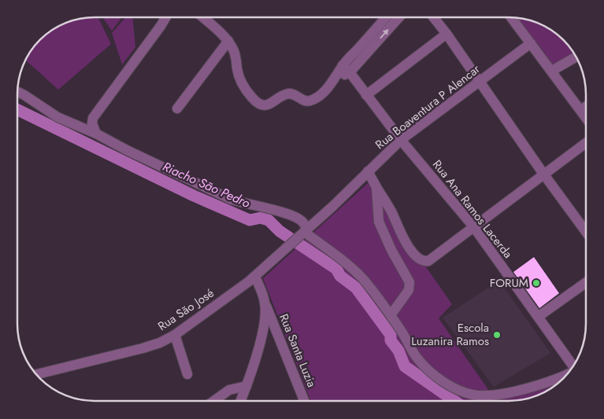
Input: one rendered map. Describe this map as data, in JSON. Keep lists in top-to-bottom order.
{
  "streets": {
    "street": [
      "Rua Boaventura P Alencar",
      "Rua Ana Ramos Lacerda",
      "Rua São José",
      "Rua Santa Luzia"
    ]
  },
  "crossings": [
    ["Rua Boaventura P Alencar", "Rua Ana Ramos Lacerda"],
    ["Rua Boaventura P Alencar", "Rua São José"],
    ["Rua São José", "Rua Santa Luzia"]
  ],
  "water": ["Riacho São Pedro"],
  "places": ["FORUM", "Escola Luzanira Ramos"]
}
